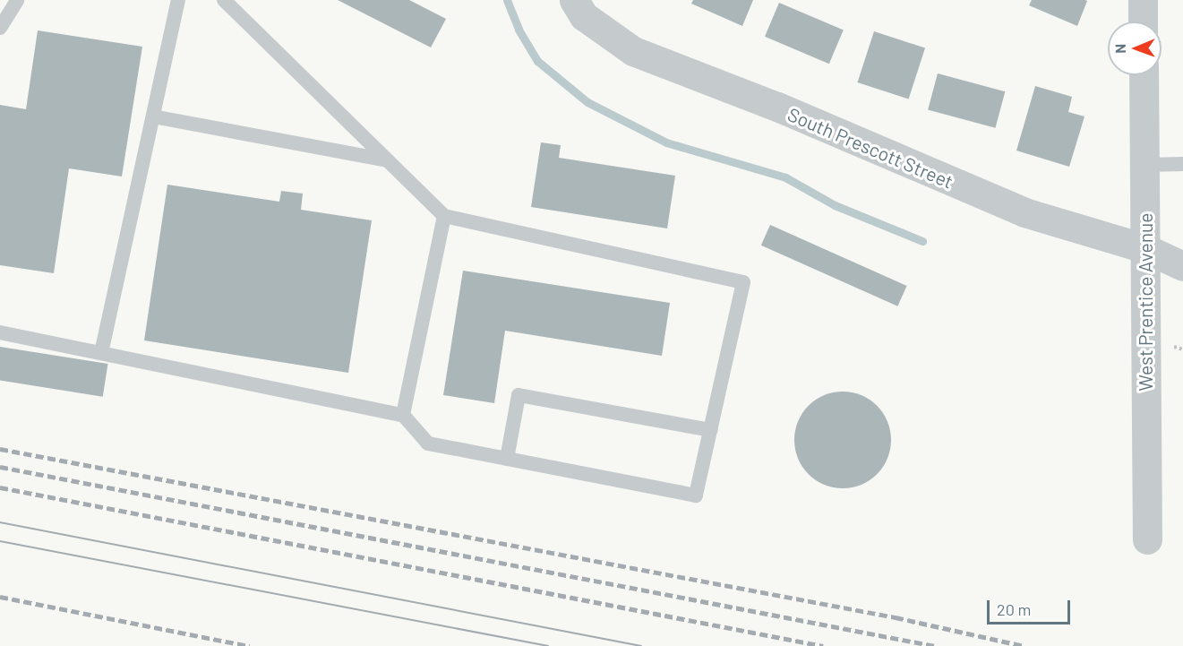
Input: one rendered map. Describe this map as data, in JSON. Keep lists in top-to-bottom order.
{
  "streets": {
    "street": ["South Prescott Street", "West Prentice Avenue"]
  },
  "crossings": [
    ["South Prescott Street", "West Prentice Avenue"]
  ],
  "scale_bar": "20 m",
  "north": "left"
}
